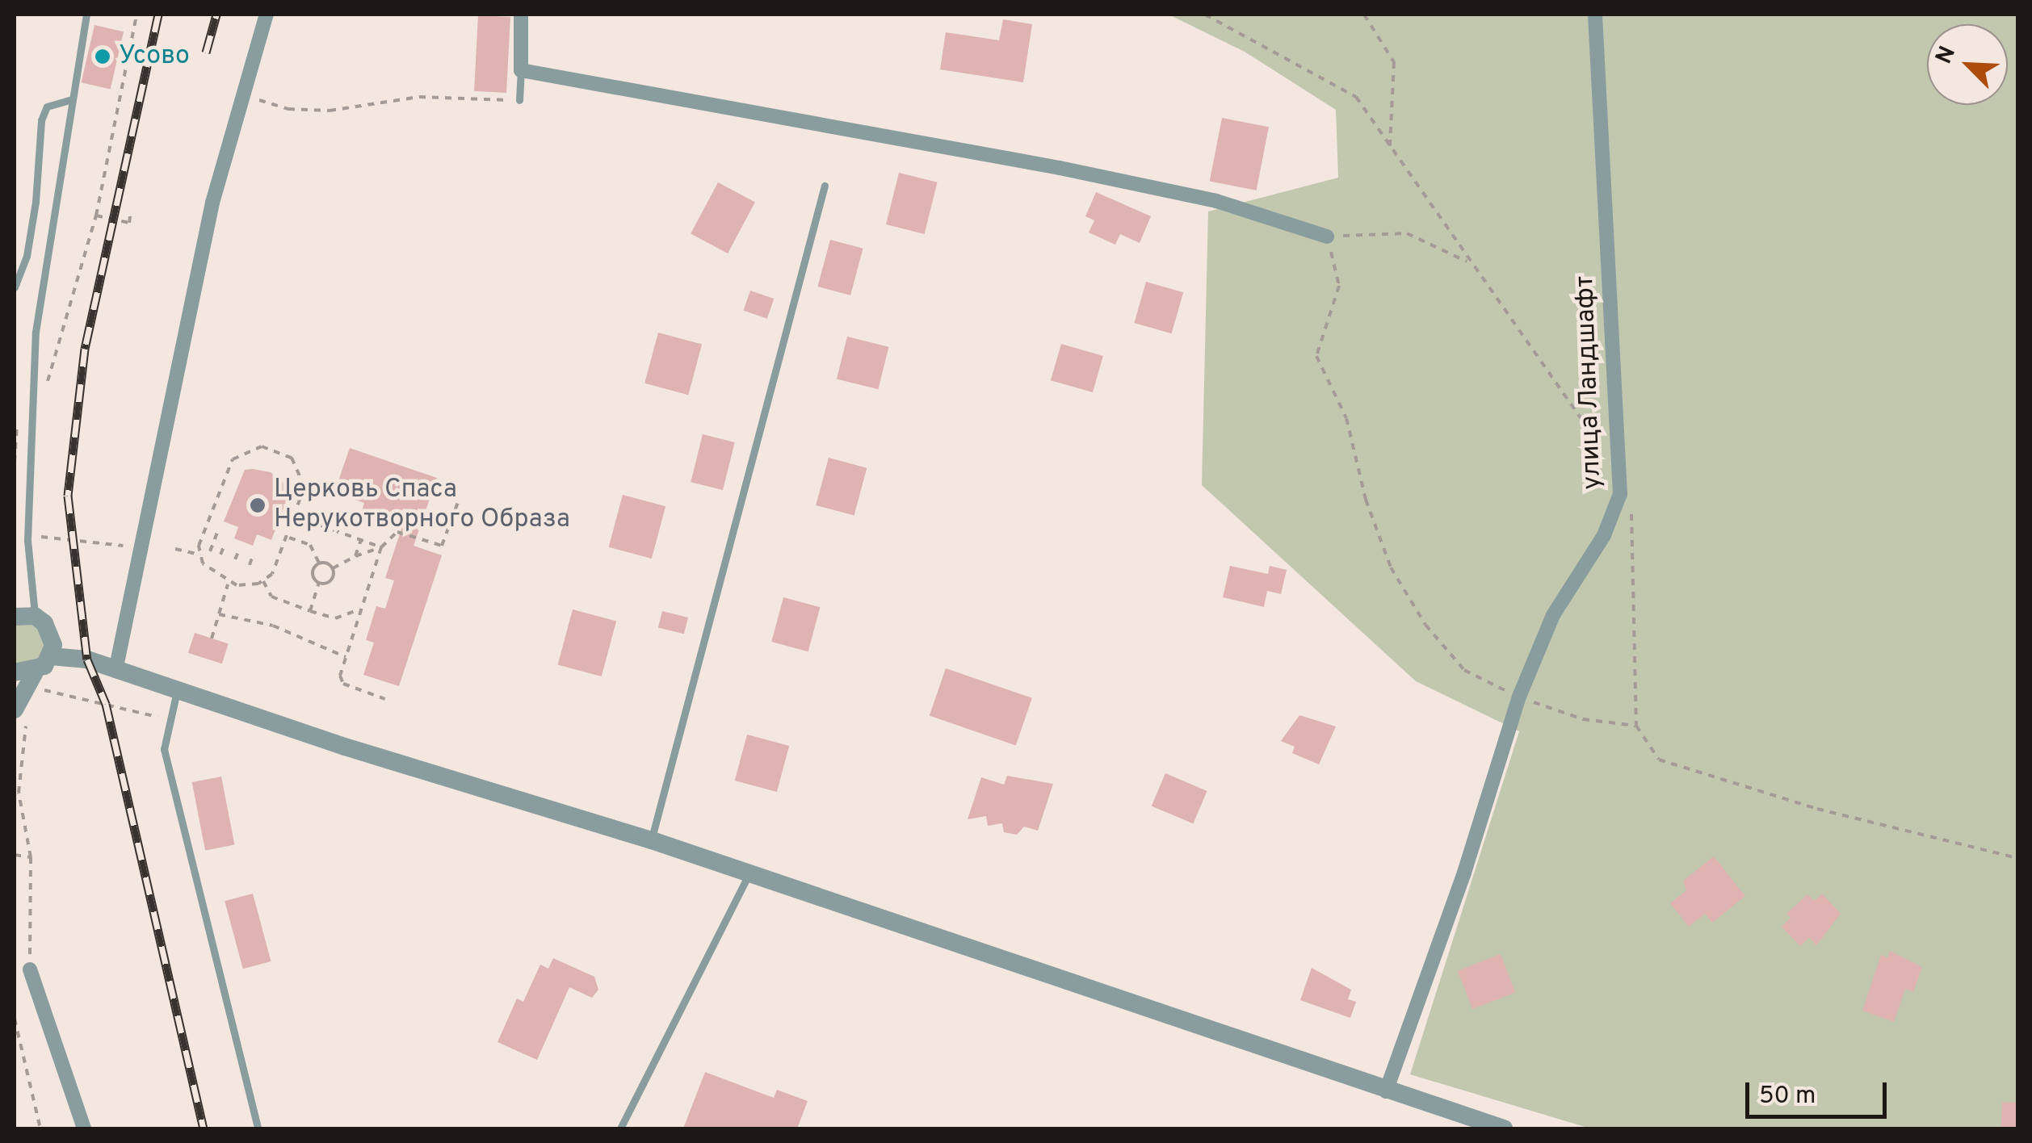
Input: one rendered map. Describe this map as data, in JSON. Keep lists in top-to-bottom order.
{
  "streets": {
    "street": ["улица Ландшафт"]
  },
  "places": ["Усово", "Церковь Спаса Нерукотворного Образа"],
  "scale_bar": "50 m",
  "north": "top left"
}
